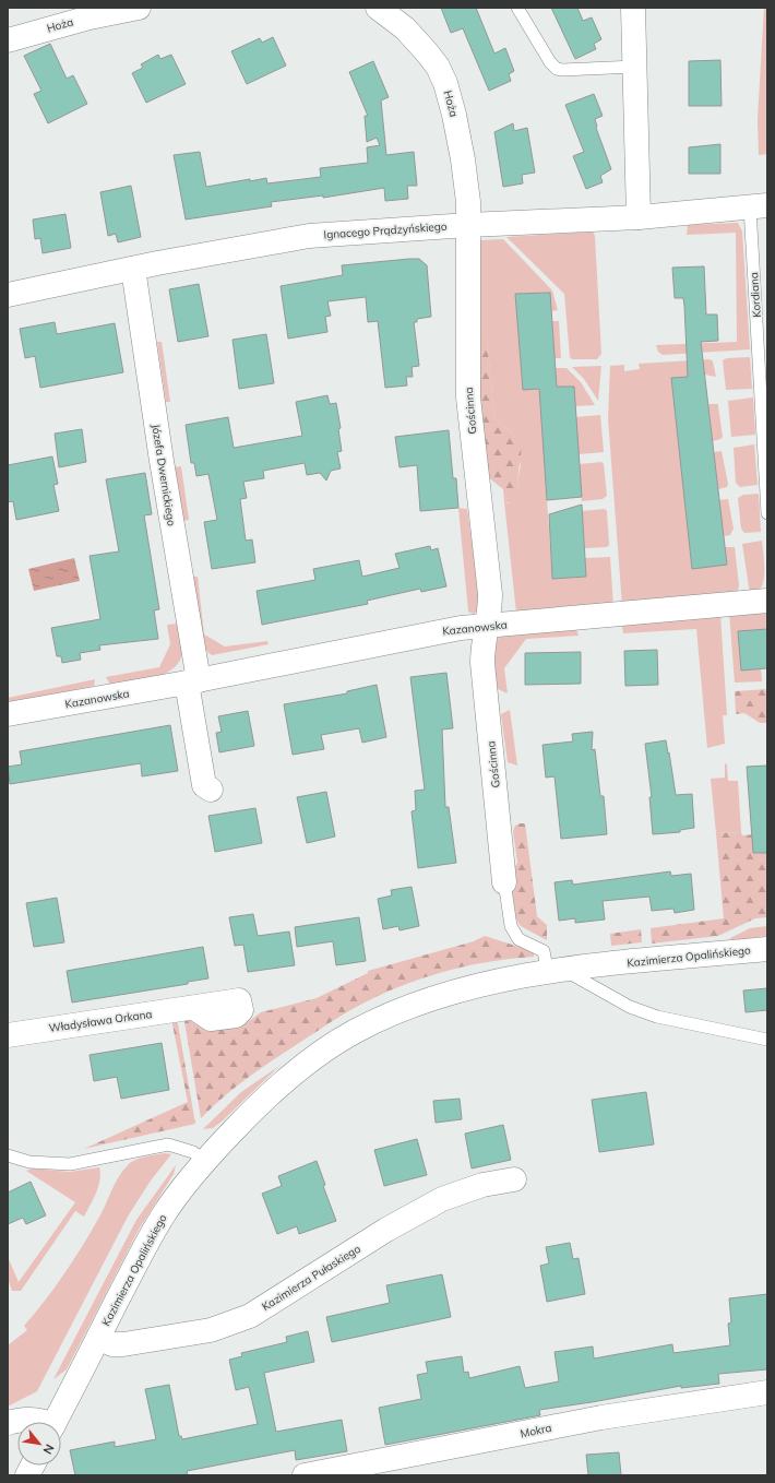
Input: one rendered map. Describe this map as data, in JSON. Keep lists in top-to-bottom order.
{
  "streets": {
    "street": [
      "Hoża",
      "Ignacego Prądzyńskiego",
      "Gościnna",
      "Józefa Dwernickiego",
      "Kazanowska",
      "Kazimierza Opalińskiego",
      "Władysława Orkana",
      "Kazimierza Pułaskiego",
      "Mokra"
    ],
    "lane": ["Kordiana"]
  },
  "crossings": [
    ["Hoża", "Ignacego Prądzyńskiego"],
    ["Hoża", "Gościnna"],
    ["Ignacego Prądzyńskiego", "Kordiana"],
    ["Ignacego Prądzyńskiego", "Gościnna"],
    ["Ignacego Prądzyńskiego", "Józefa Dwernickiego"],
    ["Gościnna", "Kazanowska"],
    ["Gościnna", "Kazimierza Opalińskiego"],
    ["Józefa Dwernickiego", "Kazanowska"],
    ["Kazimierza Opalińskiego", "Kazimierza Pułaskiego"]
  ],
  "north": "bottom right"
}
